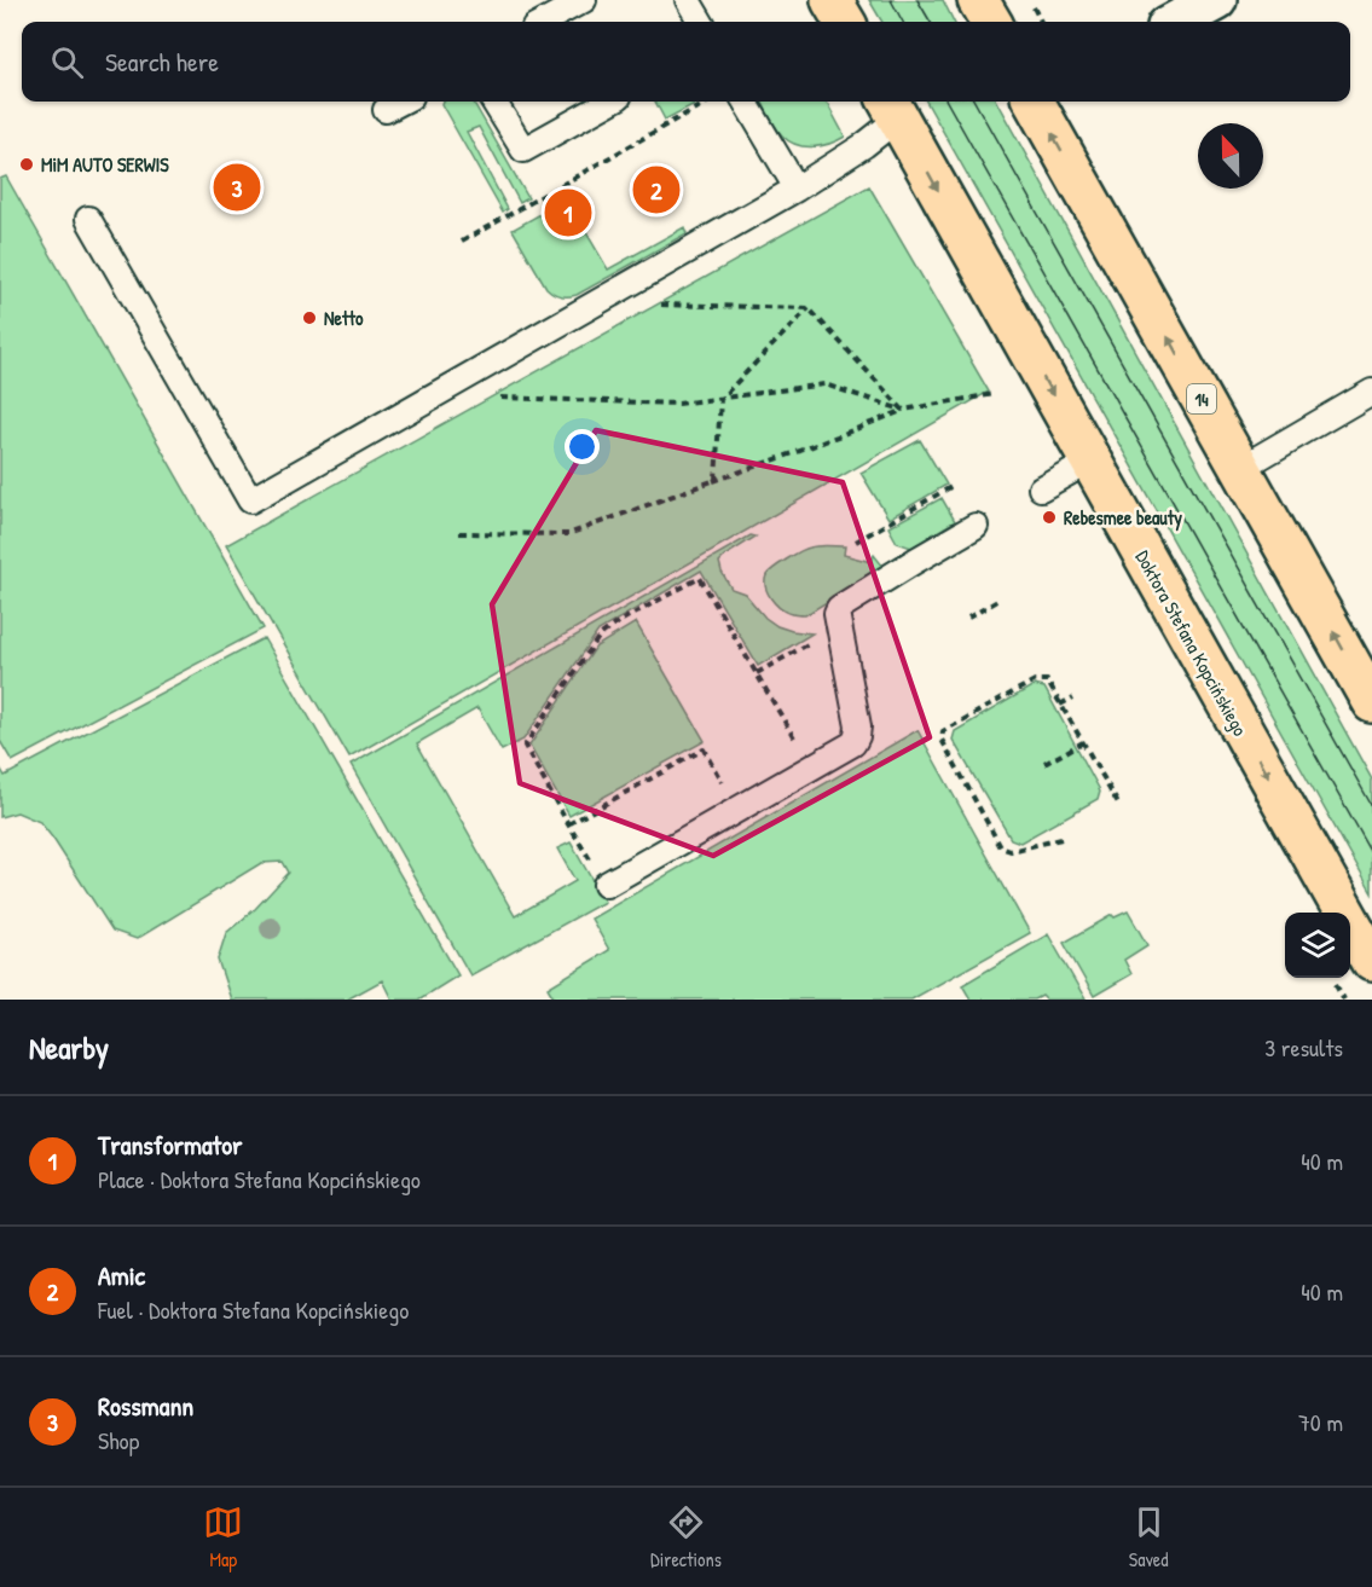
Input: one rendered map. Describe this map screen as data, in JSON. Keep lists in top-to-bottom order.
{
  "streets": {
    "main road": ["14", "Doktora Stefana Kopcińskiego"]
  },
  "places": ["MiM AUTO SERWIS", "Netto", "Rebesmee beauty"],
  "north": "top",
  "page": {
    "search": "Search here",
    "pins": ["3", "2", "1"],
    "heading": ["Nearby", "3 results"],
    "list": [
      {
        "mark": "1",
        "name": "Transformator",
        "note": "Place · Doktora Stefana Kopcińskiego",
        "value": "40 m"
      },
      {
        "mark": "2",
        "name": "Amic",
        "note": "Fuel · Doktora Stefana Kopcińskiego",
        "value": "40 m"
      },
      {
        "mark": "3",
        "name": "Rossmann",
        "note": "Shop",
        "value": "70 m"
      }
    ],
    "nav": ["Map", "Directions", "Saved"]
  }
}
